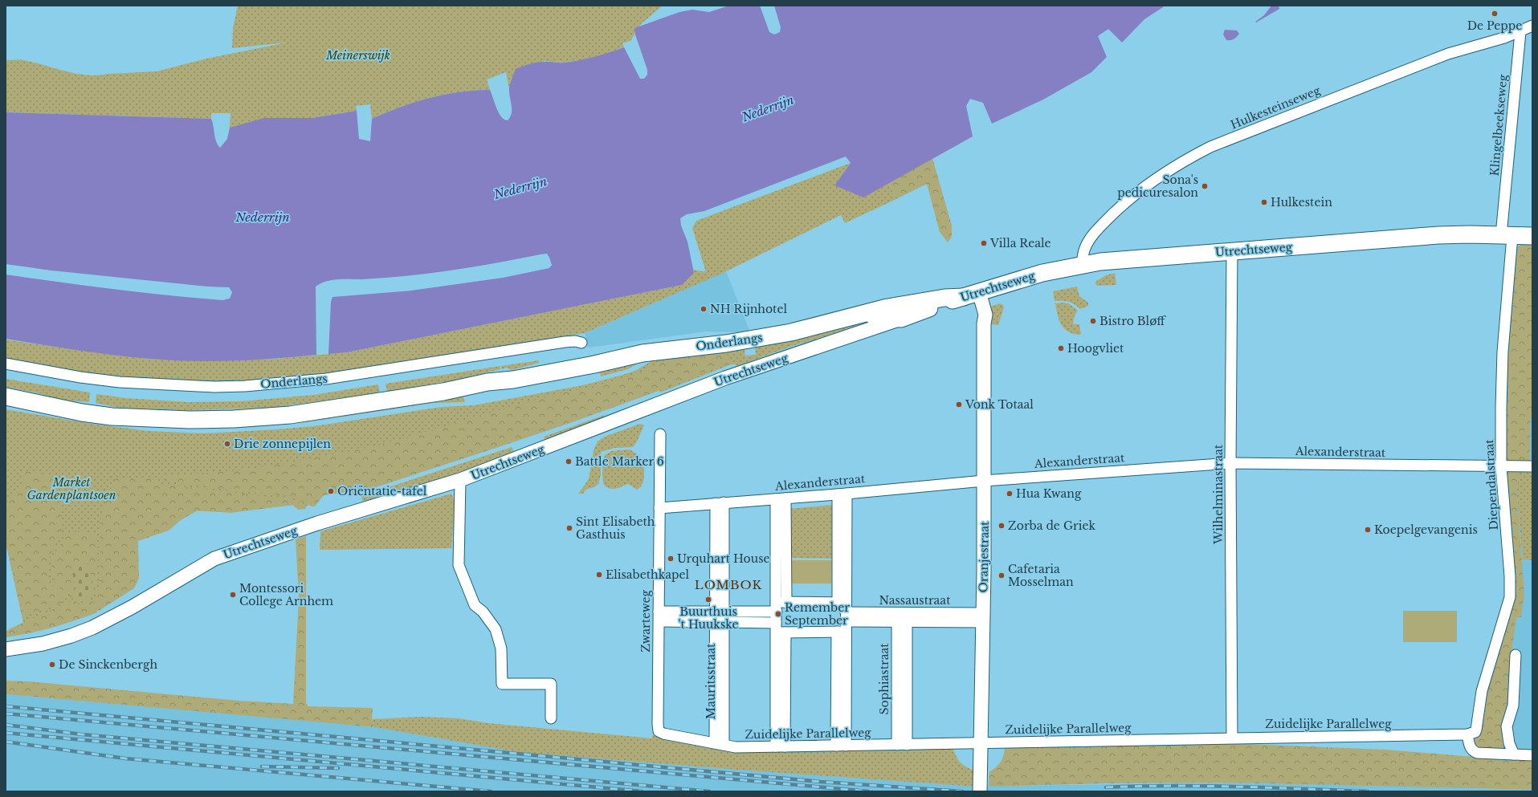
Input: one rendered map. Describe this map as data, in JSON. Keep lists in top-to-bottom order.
{
  "streets": {
    "main road": ["Utrechtseweg", "Onderlangs"],
    "street": [
      "Hulkesteinseweg",
      "Klingelbeekseweg",
      "Alexanderstraat",
      "Diependalstraat",
      "Wilhelminastraat",
      "Oranjestraat",
      "Nassaustraat",
      "Zwarteweg",
      "Sophiastraat",
      "Mauritsstraat",
      "Zuidelijke Parallelweg"
    ]
  },
  "crossings": [
    ["Hulkesteinseweg", "Klingelbeekseweg"],
    ["Hulkesteinseweg", "Utrechtseweg"],
    ["Klingelbeekseweg", "Utrechtseweg"],
    ["Klingelbeekseweg", "Diependalstraat"],
    ["Utrechtseweg", "Onderlangs"],
    ["Utrechtseweg", "Diependalstraat"],
    ["Utrechtseweg", "Wilhelminastraat"],
    ["Utrechtseweg", "Oranjestraat"],
    ["Onderlangs", "Oranjestraat"],
    ["Alexanderstraat", "Diependalstraat"],
    ["Alexanderstraat", "Wilhelminastraat"],
    ["Alexanderstraat", "Oranjestraat"],
    ["Alexanderstraat", "Zwarteweg"],
    ["Alexanderstraat", "Mauritsstraat"],
    ["Diependalstraat", "Zuidelijke Parallelweg"],
    ["Wilhelminastraat", "Zuidelijke Parallelweg"],
    ["Oranjestraat", "Nassaustraat"],
    ["Oranjestraat", "Zuidelijke Parallelweg"],
    ["Nassaustraat", "Zwarteweg"],
    ["Nassaustraat", "Sophiastraat"],
    ["Nassaustraat", "Mauritsstraat"],
    ["Zwarteweg", "Zuidelijke Parallelweg"],
    ["Sophiastraat", "Zuidelijke Parallelweg"],
    ["Mauritsstraat", "Zuidelijke Parallelweg"]
  ],
  "districts": ["LOMBOK"],
  "water": ["Nederrijn"],
  "parks": ["Meinerswijk", "Market Gardenplantsoen"],
  "places": [
    "De Peppe",
    "Sona's pedicuresalon",
    "Hulkestein",
    "Villa Reale",
    "NH Rijnhotel",
    "Bistro Bløff",
    "Hoogvliet",
    "Vonk Totaal",
    "Drie zonnepijlen",
    "Battle Marker 6",
    "Oriëntatie-tafel",
    "Hua Kwang",
    "Zorba de Griek",
    "Sint Elisabeth Gasthuis",
    "Koepelgevangenis",
    "Urquhart House",
    "Elisabethkapel",
    "Cafetaria Mosselman",
    "Montessori College Arnhem",
    "Buurthuis 't Huukske",
    "Remember September",
    "De Sinckenbergh"
  ]
}
